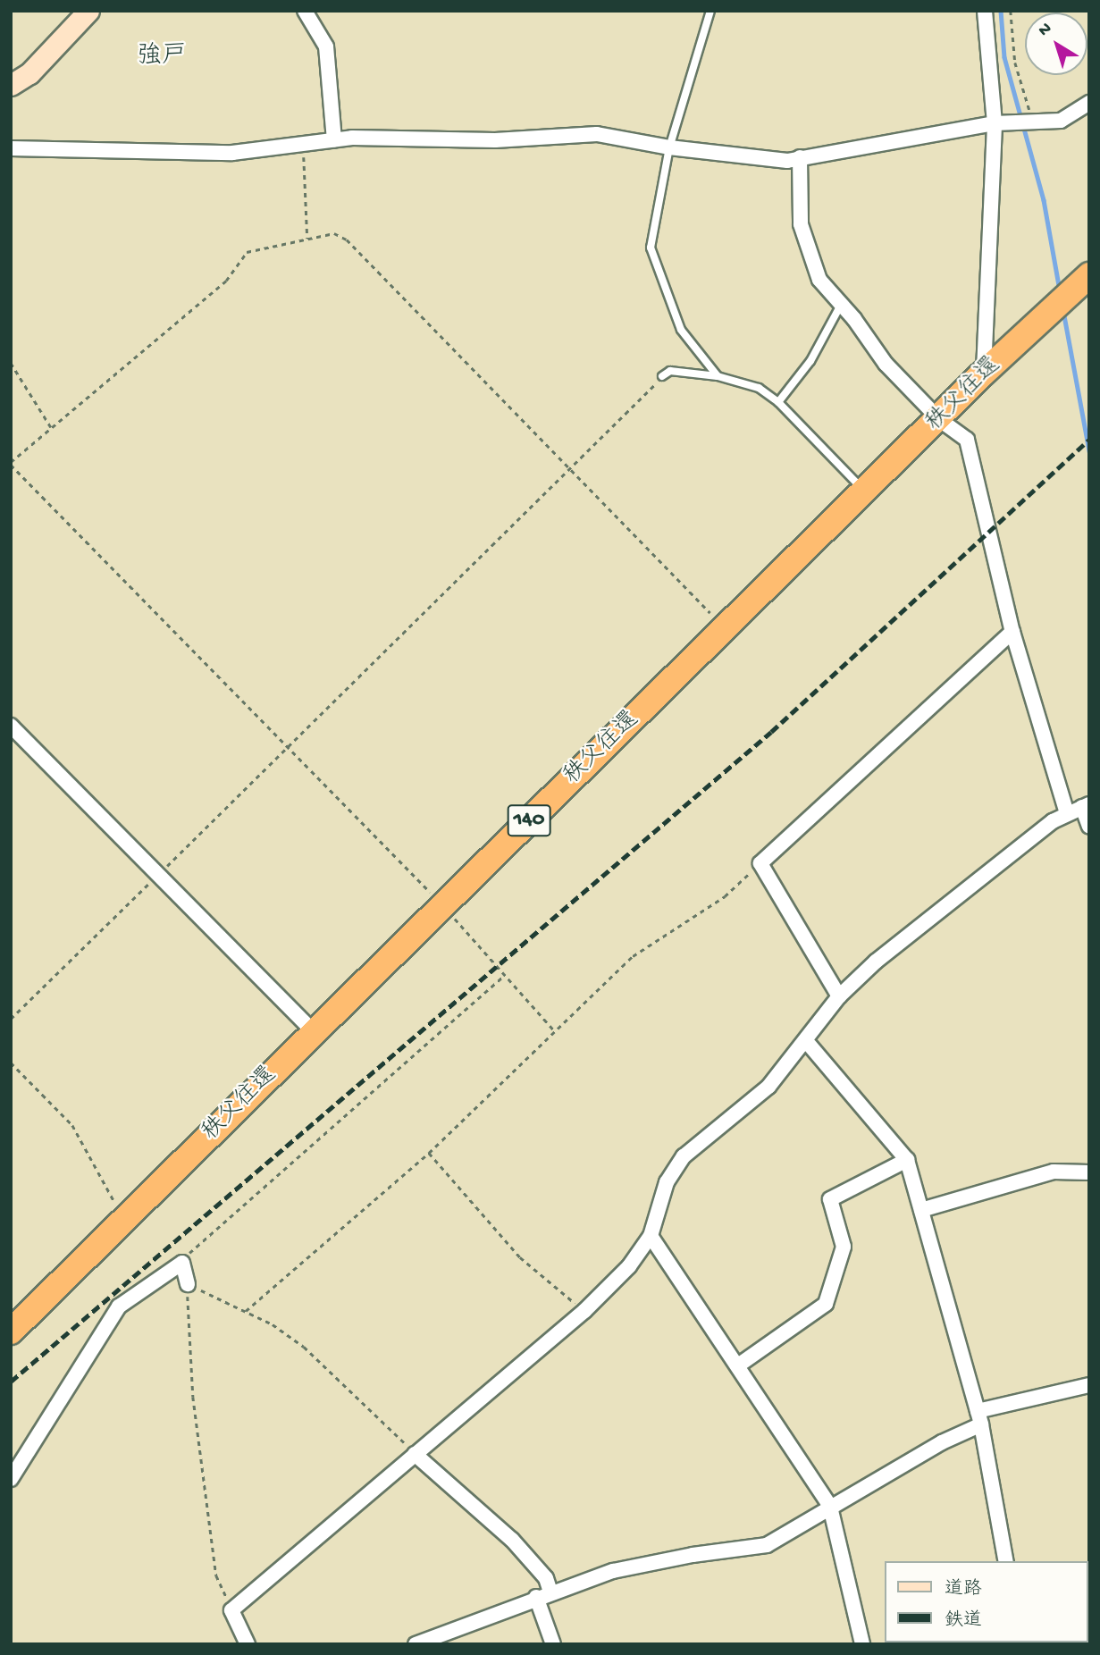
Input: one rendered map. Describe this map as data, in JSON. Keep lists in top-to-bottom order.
{
  "streets": {
    "highway": ["秩父往還", "140"]
  },
  "districts": ["強戸"],
  "legend": ["道路", "鉄道"],
  "north": "top left"
}
